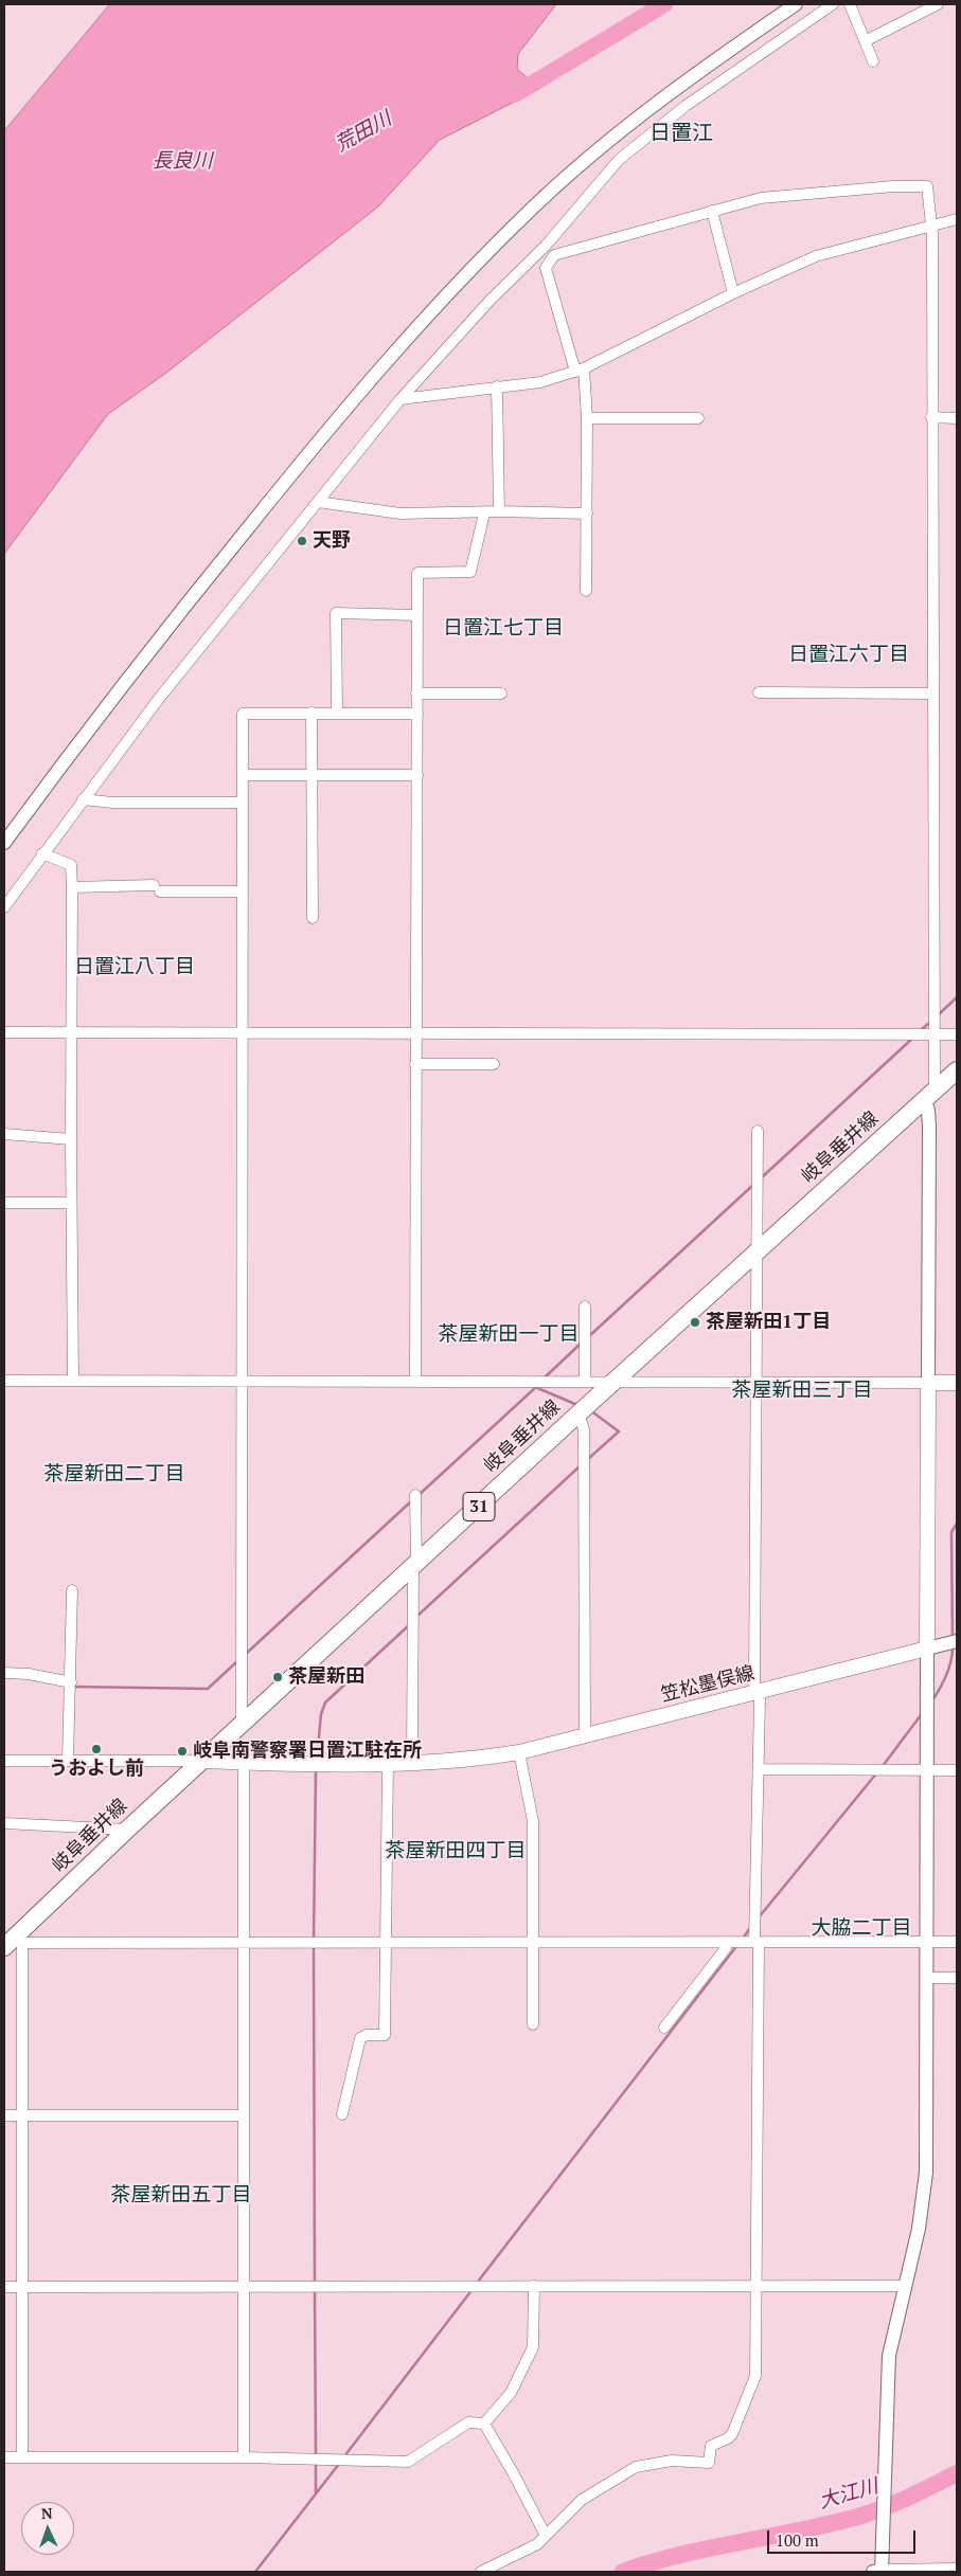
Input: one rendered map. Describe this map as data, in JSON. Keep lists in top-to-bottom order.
{
  "streets": {
    "main road": ["岐阜垂井線", "31", "笠松墨俣線"]
  },
  "crossings": [
    ["岐阜垂井線", "笠松墨俣線"]
  ],
  "districts": [
    "日置江",
    "日置江七丁目",
    "日置江六丁目",
    "日置江八丁目",
    "茶屋新田一丁目",
    "茶屋新田三丁目",
    "茶屋新田二丁目",
    "茶屋新田四丁目",
    "大脇二丁目",
    "茶屋新田五丁目"
  ],
  "water": ["荒田川", "長良川", "大江川"],
  "places": [
    "天野",
    "茶屋新田1丁目",
    "茶屋新田",
    "うおよし前",
    "岐阜南警察署日置江駐在所"
  ],
  "scale_bar": "100 m",
  "north": "top"
}
